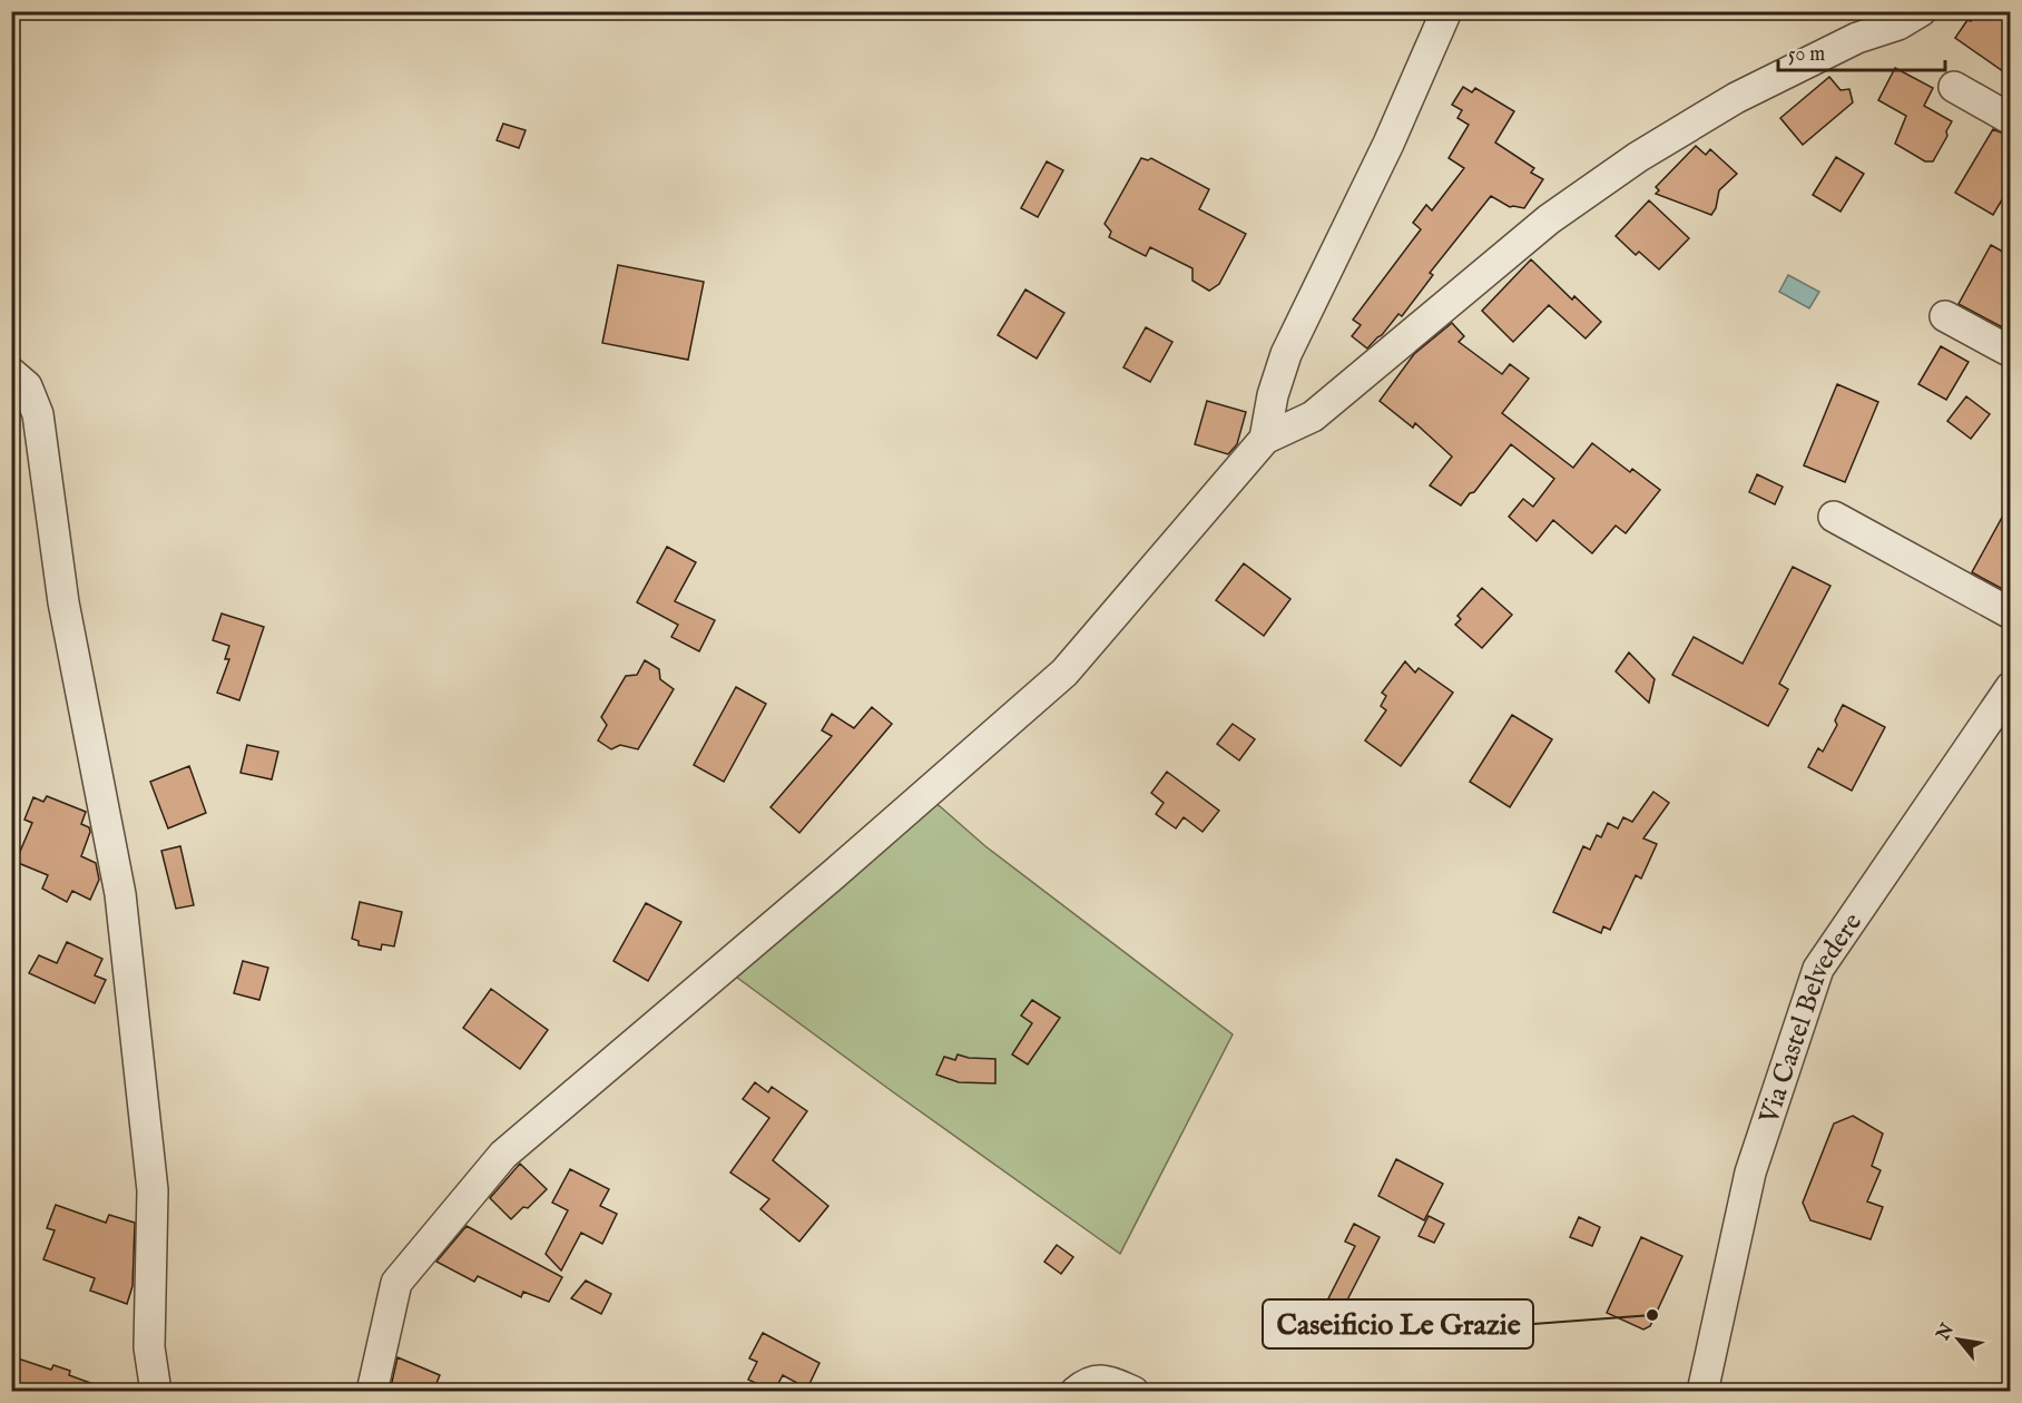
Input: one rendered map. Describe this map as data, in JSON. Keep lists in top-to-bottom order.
{
  "streets": {
    "street": ["Via Castel Belvedere"]
  },
  "places": ["Caseificio Le Grazie"],
  "scale_bar": "50 m",
  "north": "top left"
}
